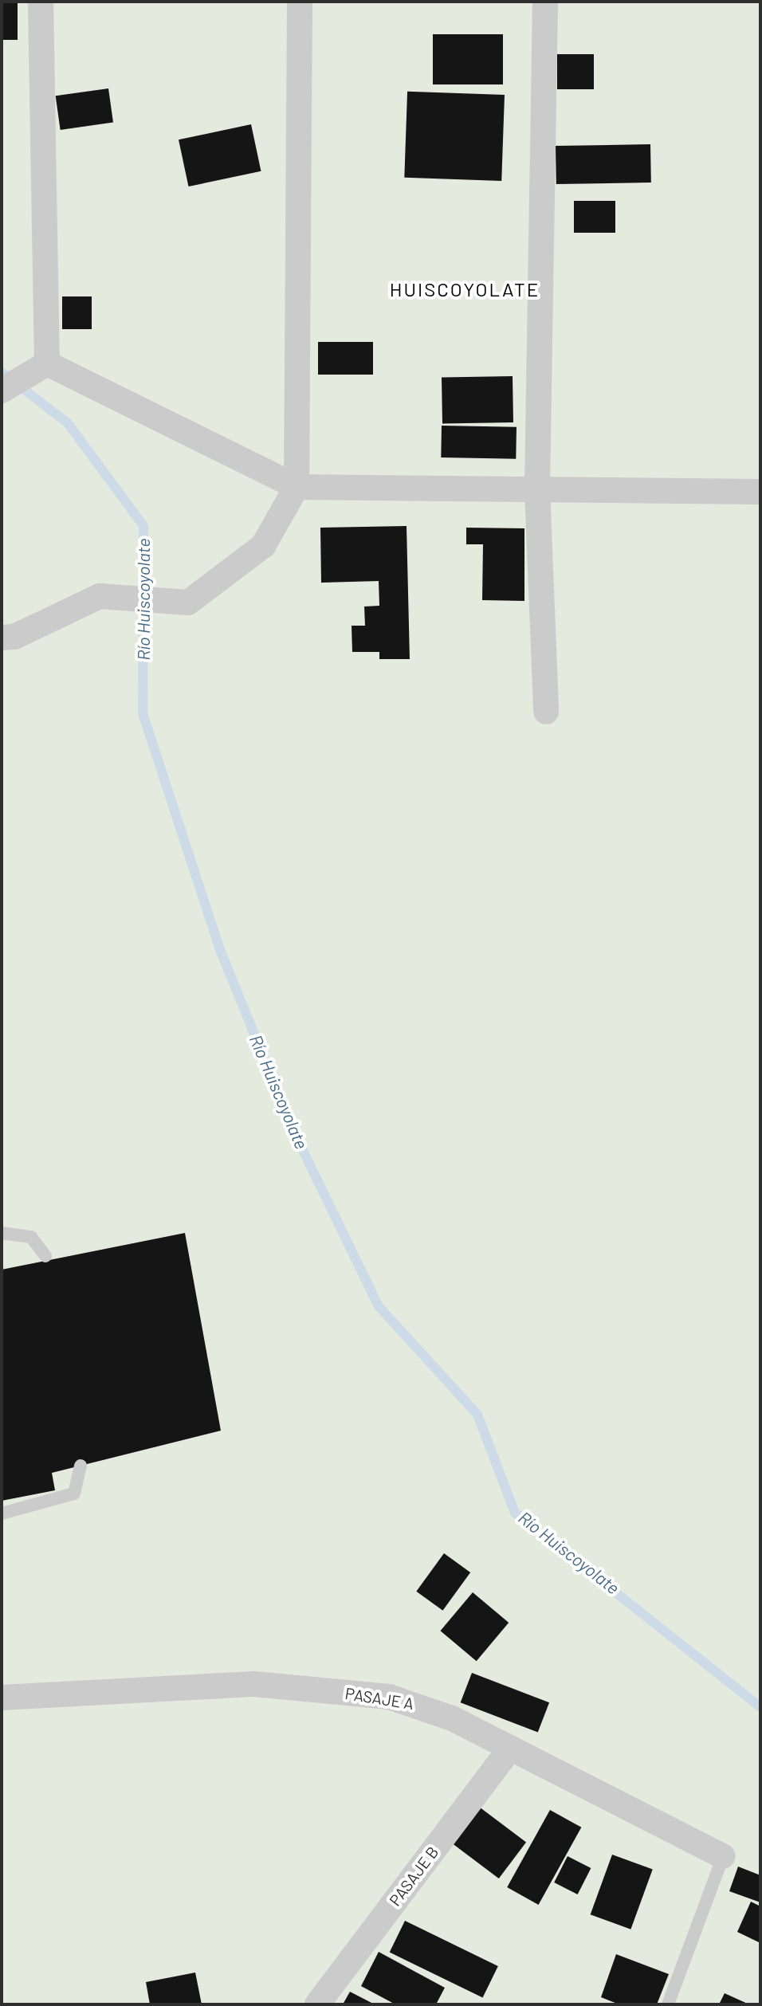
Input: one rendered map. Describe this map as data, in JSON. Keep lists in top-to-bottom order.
{
  "streets": {
    "street": ["PASAJE A", "PASAJE B"]
  },
  "crossings": [
    ["PASAJE A", "PASAJE B"]
  ],
  "districts": ["HUISCOYOLATE"],
  "water": ["Río Huiscoyolate"]
}
